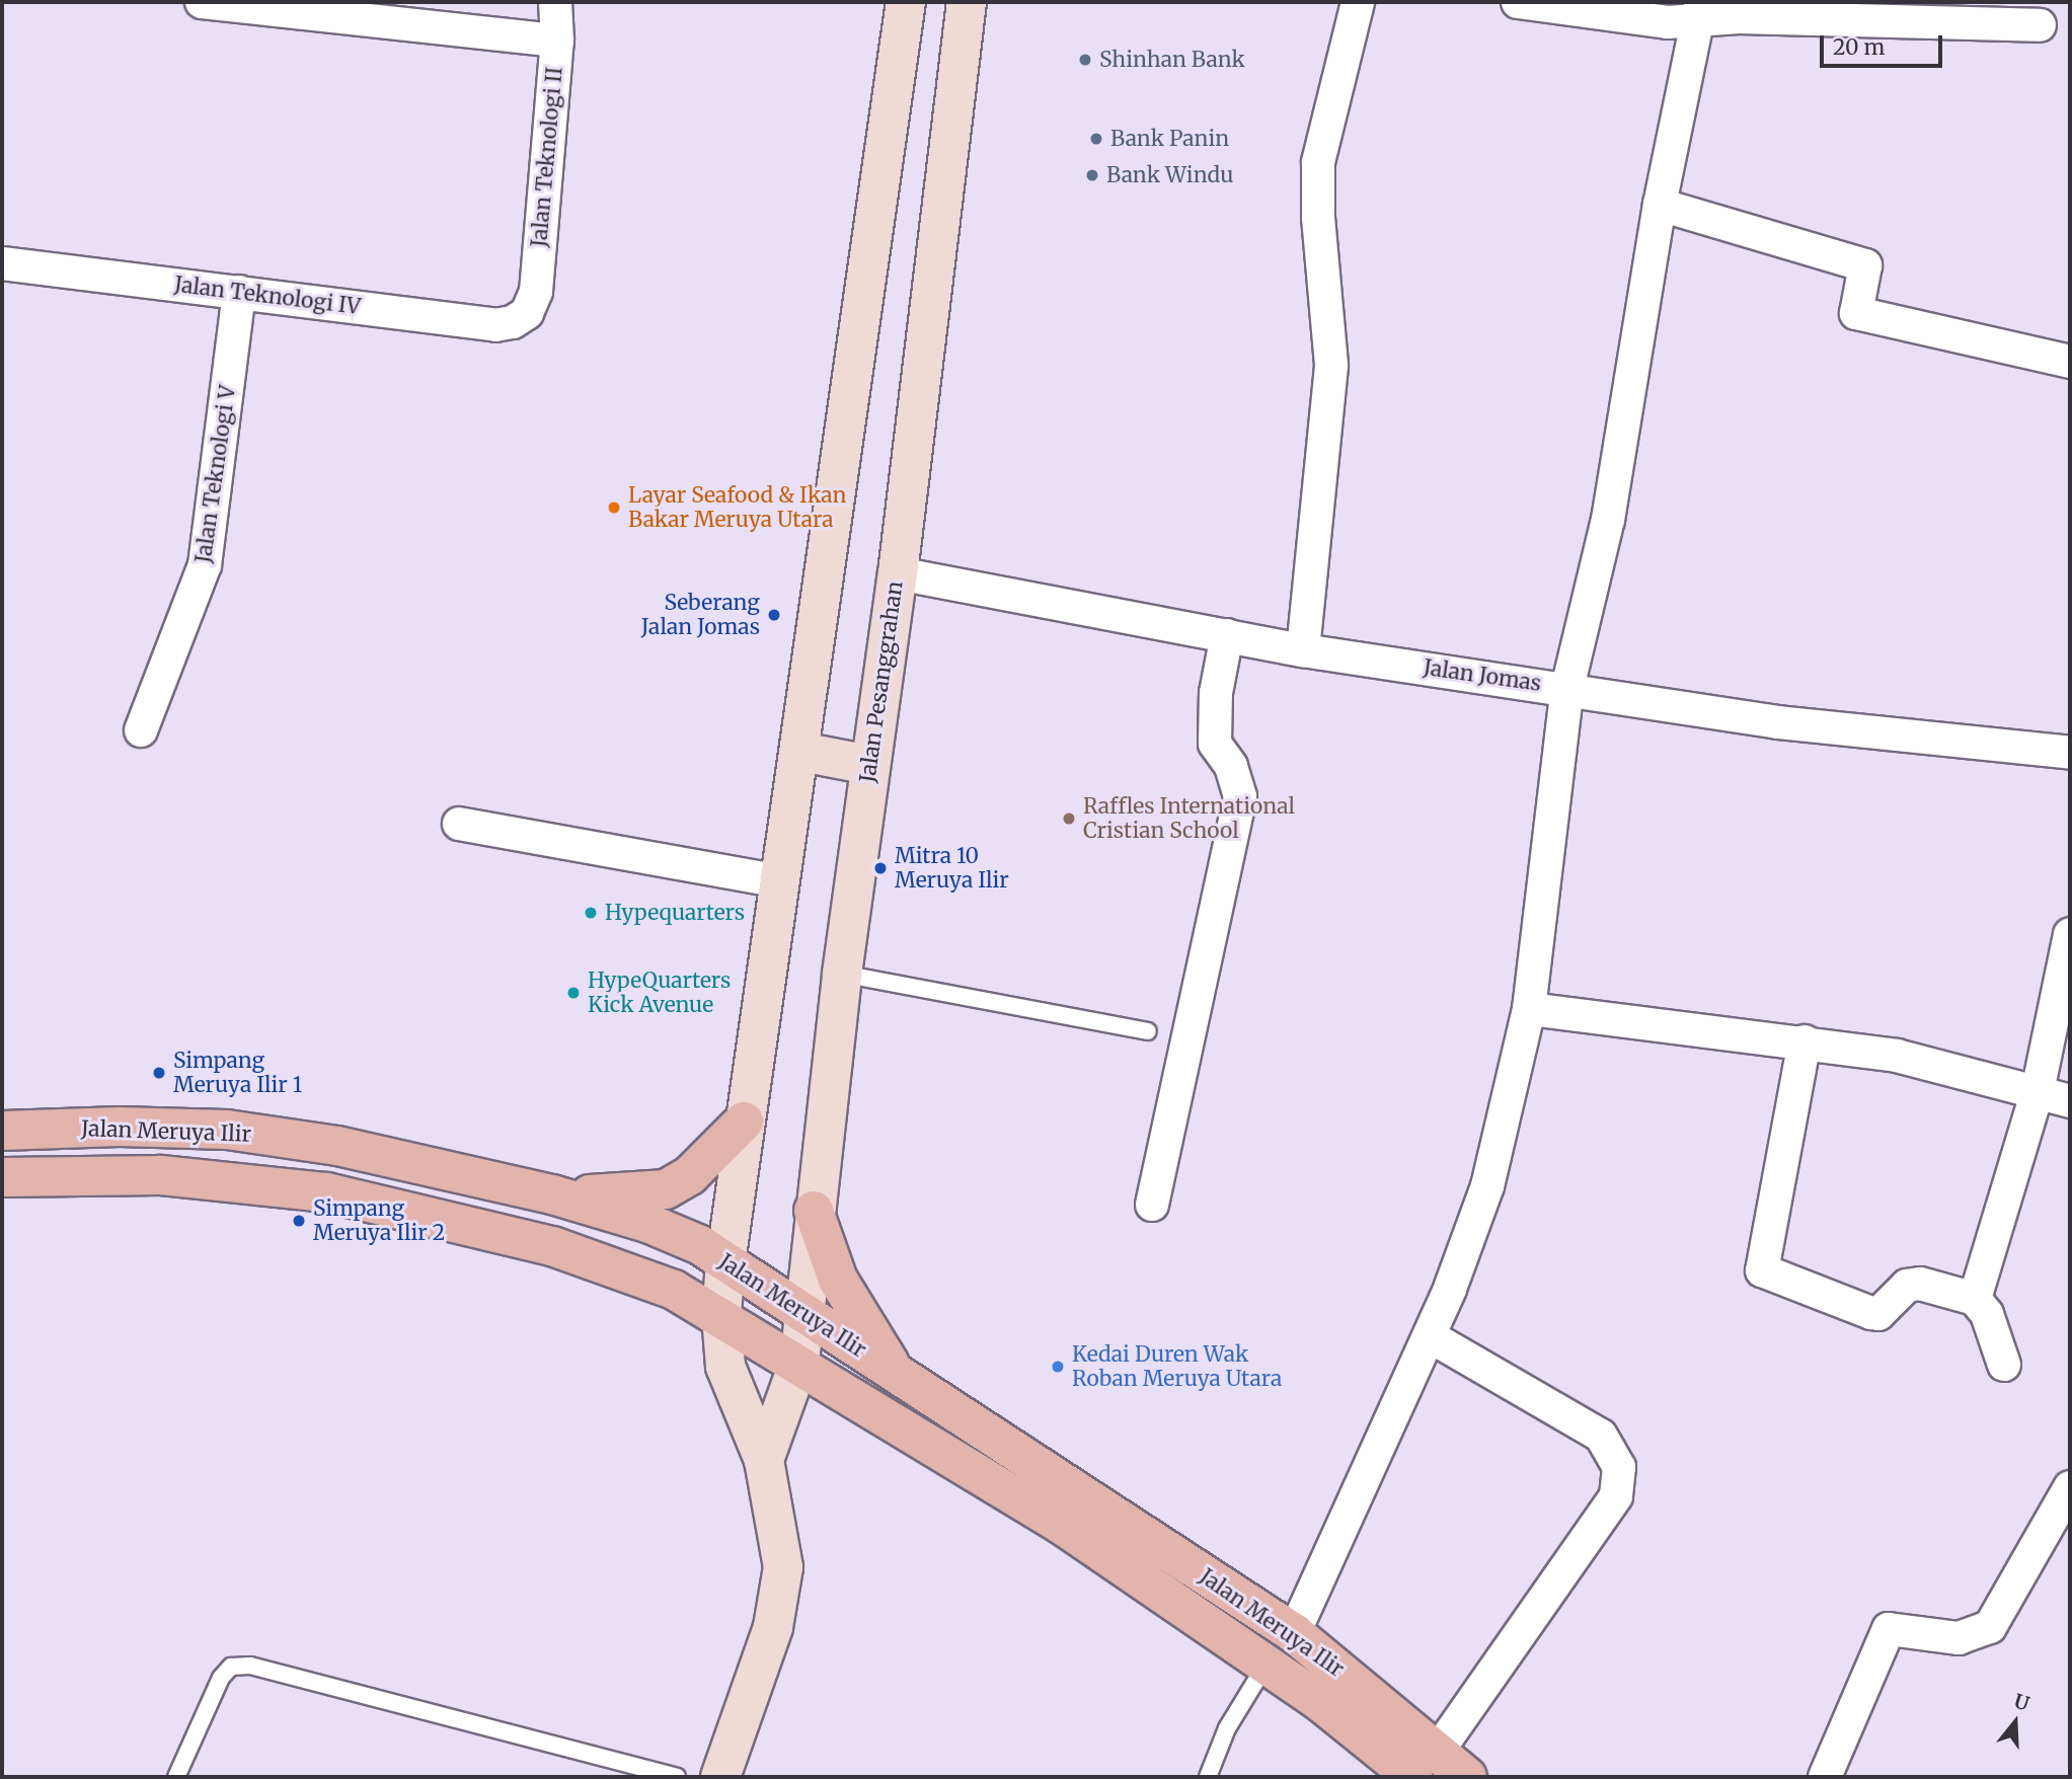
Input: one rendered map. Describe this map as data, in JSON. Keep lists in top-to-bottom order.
{
  "streets": {
    "main road": ["Jalan Pesanggrahan", "Jalan Meruya Ilir"],
    "street": [
      "Jalan Teknologi II",
      "Jalan Teknologi IV",
      "Jalan Teknologi V",
      "Jalan Jomas"
    ]
  },
  "crossings": [
    ["Jalan Teknologi II", "Jalan Teknologi IV"],
    ["Jalan Teknologi IV", "Jalan Teknologi V"],
    ["Jalan Jomas", "Jalan Pesanggrahan"],
    ["Jalan Pesanggrahan", "Jalan Meruya Ilir"]
  ],
  "places": [
    "Shinhan Bank",
    "Bank Panin",
    "Bank Windu",
    "Layar Seafood & Ikan Bakar Meruya Utara",
    "Seberang Jalan Jomas",
    "Raffles International Cristian School",
    "Mitra 10 Meruya Ilir",
    "Hypequarters",
    "HypeQuarters Kick Avenue",
    "Simpang Meruya Ilir 1",
    "Simpang Meruya Ilir 2",
    "Kedai Duren Wak Roban Meruya Utara"
  ],
  "scale_bar": "20 m",
  "north": "top"
}
